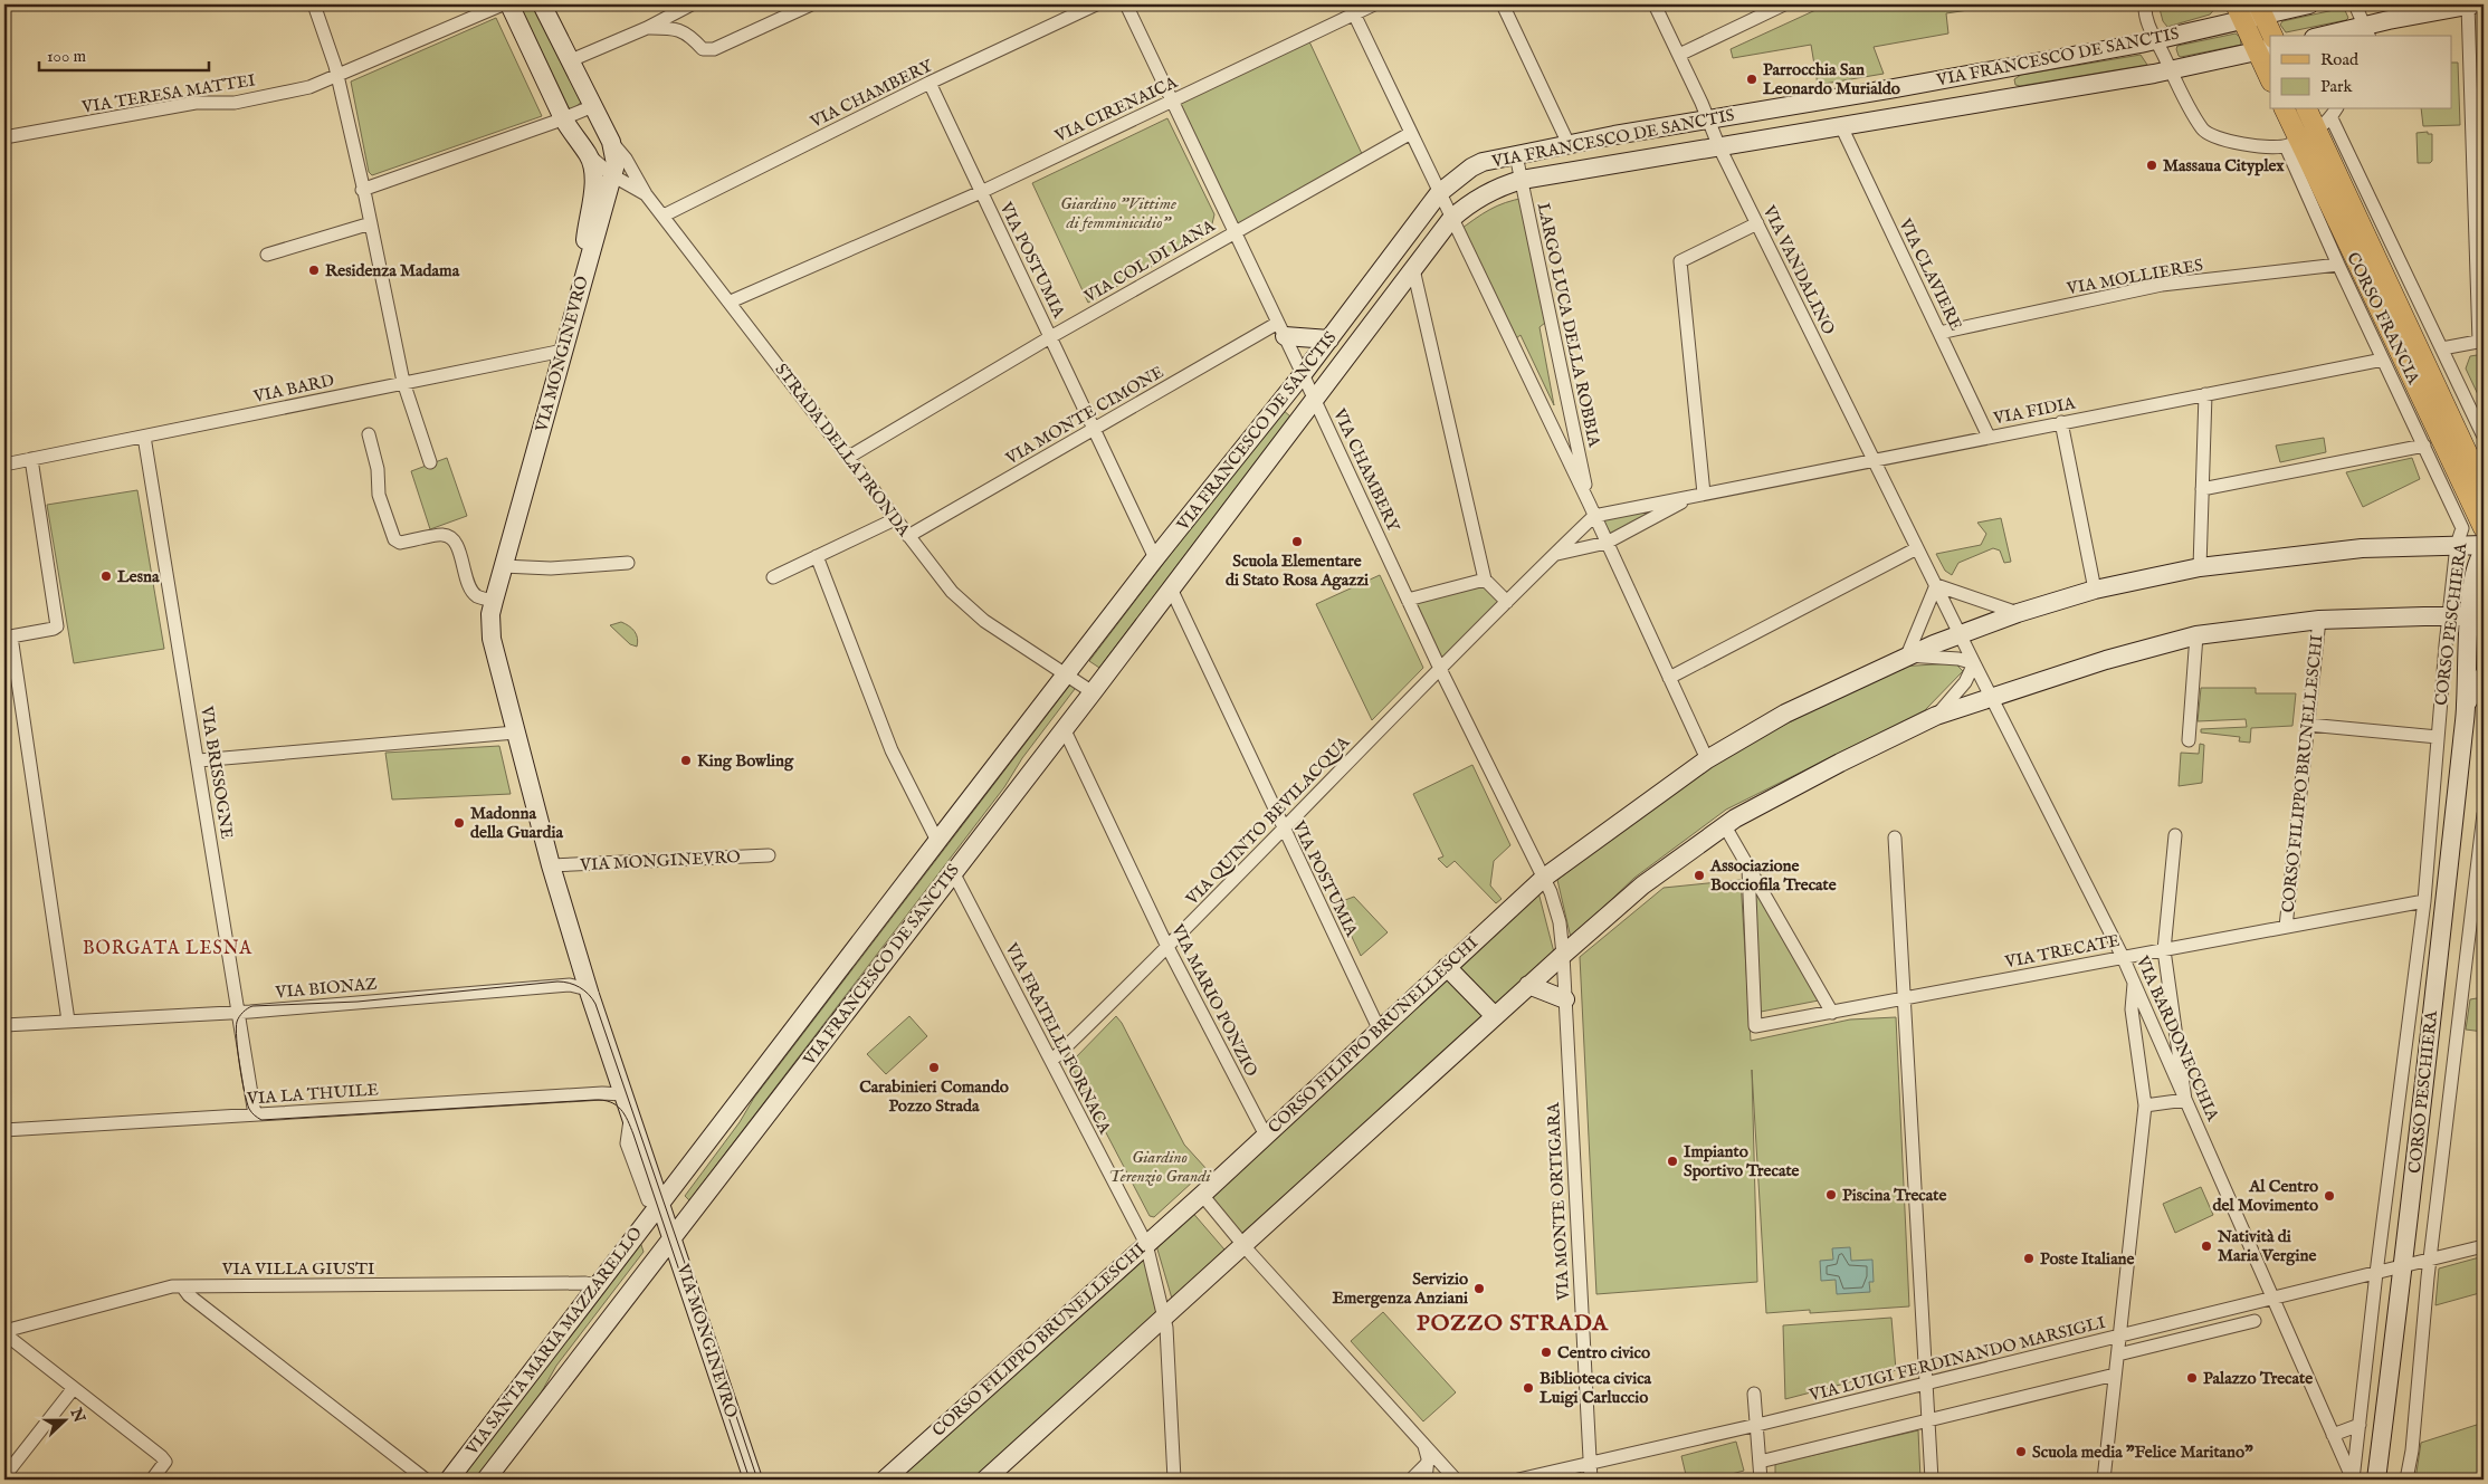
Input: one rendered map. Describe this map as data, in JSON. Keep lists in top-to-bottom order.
{
  "streets": {
    "main road": [
      "VIA FRANCESCO DE SANCTIS",
      "CORSO FRANCIA",
      "VIA MONGINEVRO",
      "STRADA DELLA PRONDA",
      "CORSO PESCHIERA",
      "CORSO FILIPPO BRUNELLESCHI",
      "VIA SANTA MARIA MAZZARELLO"
    ],
    "street": [
      "VIA TERESA MATTEI",
      "VIA CHAMBERY",
      "VIA CIRENAICA",
      "VIA POSTUMIA",
      "VIA COL DI LANA",
      "VIA VANDALINO",
      "VIA CLAVIERE",
      "VIA MOLLIERES",
      "LARGO LUCA DELLA ROBBIA",
      "VIA BARD",
      "VIA FIDIA",
      "VIA MONTE CIMONE",
      "VIA BRISSOGNE",
      "VIA QUINTO BEVILACQUA",
      "VIA TRECATE",
      "VIA BIONAZ",
      "VIA MARIO PONZIO",
      "VIA FRATELLI FORNACA",
      "VIA BARDONECCHIA",
      "VIA LA THUILE",
      "VIA MONTE ORTIGARA",
      "VIA VILLA GIUSTI",
      "VIA LUIGI FERDINANDO MARSIGLI"
    ]
  },
  "crossings": [
    ["VIA FRANCESCO DE SANCTIS", "VIA CHAMBERY"],
    ["VIA FRANCESCO DE SANCTIS", "VIA POSTUMIA"],
    ["VIA FRANCESCO DE SANCTIS", "VIA VANDALINO"],
    ["VIA FRANCESCO DE SANCTIS", "VIA CLAVIERE"],
    ["VIA FRANCESCO DE SANCTIS", "LARGO LUCA DELLA ROBBIA"],
    ["VIA FRANCESCO DE SANCTIS", "VIA MONGINEVRO"],
    ["VIA FRANCESCO DE SANCTIS", "STRADA DELLA PRONDA"],
    ["VIA FRANCESCO DE SANCTIS", "VIA MARIO PONZIO"],
    ["VIA FRANCESCO DE SANCTIS", "VIA FRATELLI FORNACA"],
    ["VIA FRANCESCO DE SANCTIS", "VIA SANTA MARIA MAZZARELLO"],
    ["VIA CHAMBERY", "VIA CIRENAICA"],
    ["VIA CHAMBERY", "VIA COL DI LANA"],
    ["VIA CHAMBERY", "VIA MONTE CIMONE"],
    ["VIA CHAMBERY", "STRADA DELLA PRONDA"],
    ["VIA CHAMBERY", "CORSO FILIPPO BRUNELLESCHI"],
    ["VIA CHAMBERY", "VIA QUINTO BEVILACQUA"],
    ["VIA CHAMBERY", "VIA MONTE ORTIGARA"],
    ["VIA CIRENAICA", "VIA POSTUMIA"],
    ["VIA CIRENAICA", "LARGO LUCA DELLA ROBBIA"],
    ["VIA POSTUMIA", "VIA COL DI LANA"],
    ["VIA POSTUMIA", "VIA MONTE CIMONE"],
    ["VIA POSTUMIA", "STRADA DELLA PRONDA"],
    ["VIA POSTUMIA", "CORSO FILIPPO BRUNELLESCHI"],
    ["VIA POSTUMIA", "VIA QUINTO BEVILACQUA"],
    ["VIA COL DI LANA", "LARGO LUCA DELLA ROBBIA"],
    ["VIA COL DI LANA", "STRADA DELLA PRONDA"],
    ["VIA VANDALINO", "VIA FIDIA"],
    ["VIA VANDALINO", "CORSO FILIPPO BRUNELLESCHI"],
    ["VIA VANDALINO", "VIA BARDONECCHIA"],
    ["VIA CLAVIERE", "VIA MOLLIERES"],
    ["VIA CLAVIERE", "VIA FIDIA"],
    ["VIA MOLLIERES", "CORSO FRANCIA"],
    ["CORSO FRANCIA", "VIA FIDIA"],
    ["CORSO FRANCIA", "CORSO PESCHIERA"],
    ["LARGO LUCA DELLA ROBBIA", "VIA FIDIA"],
    ["LARGO LUCA DELLA ROBBIA", "CORSO FILIPPO BRUNELLESCHI"],
    ["LARGO LUCA DELLA ROBBIA", "VIA QUINTO BEVILACQUA"],
    ["VIA MONGINEVRO", "VIA BARD"],
    ["VIA MONGINEVRO", "STRADA DELLA PRONDA"],
    ["VIA MONGINEVRO", "VIA BIONAZ"],
    ["VIA MONGINEVRO", "VIA LA THUILE"],
    ["VIA MONGINEVRO", "VIA SANTA MARIA MAZZARELLO"],
    ["VIA BARD", "VIA BRISSOGNE"],
    ["VIA FIDIA", "VIA QUINTO BEVILACQUA"],
    ["VIA MONTE CIMONE", "STRADA DELLA PRONDA"],
    ["CORSO PESCHIERA", "CORSO FILIPPO BRUNELLESCHI"],
    ["CORSO PESCHIERA", "VIA TRECATE"],
    ["CORSO PESCHIERA", "VIA BARDONECCHIA"],
    ["CORSO PESCHIERA", "VIA LUIGI FERDINANDO MARSIGLI"],
    ["VIA BRISSOGNE", "VIA BIONAZ"],
    ["VIA BRISSOGNE", "VIA LA THUILE"],
    ["CORSO FILIPPO BRUNELLESCHI", "VIA TRECATE"],
    ["CORSO FILIPPO BRUNELLESCHI", "VIA MARIO PONZIO"],
    ["CORSO FILIPPO BRUNELLESCHI", "VIA FRATELLI FORNACA"],
    ["CORSO FILIPPO BRUNELLESCHI", "VIA BARDONECCHIA"],
    ["CORSO FILIPPO BRUNELLESCHI", "VIA MONTE ORTIGARA"],
    ["VIA QUINTO BEVILACQUA", "VIA MARIO PONZIO"],
    ["VIA QUINTO BEVILACQUA", "VIA FRATELLI FORNACA"],
    ["VIA TRECATE", "VIA BARDONECCHIA"],
    ["VIA BARDONECCHIA", "VIA LUIGI FERDINANDO MARSIGLI"],
    ["VIA MONTE ORTIGARA", "VIA LUIGI FERDINANDO MARSIGLI"],
    ["VIA VILLA GIUSTI", "VIA SANTA MARIA MAZZARELLO"]
  ],
  "districts": ["BORGATA LESNA", "POZZO STRADA"],
  "parks": ["Giardino \"Vittime di femminicidio\"", "Giardino Terenzio Grandi"],
  "places": [
    "Parrocchia San Leonardo Murialdo",
    "Massaua Cityplex",
    "Residenza Madama",
    "Scuola Elementare di Stato Rosa Agazzi",
    "Lesna",
    "King Bowling",
    "Madonna della Guardia",
    "Associazione Bocciofila Trecate",
    "Carabinieri Comando Pozzo Strada",
    "Impianto Sportivo Trecate",
    "Piscina Trecate",
    "Al Centro del Movimento",
    "Natività di Maria Vergine",
    "Poste Italiane",
    "Servizio Emergenza Anziani",
    "Centro civico",
    "Palazzo Trecate",
    "Biblioteca civica Luigi Carluccio",
    "Scuola media \"Felice Maritano\""
  ],
  "legend": ["Road", "Park"],
  "scale_bar": "100 m",
  "north": "right"
}
